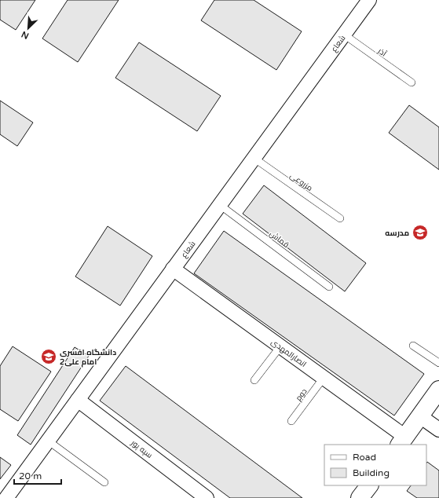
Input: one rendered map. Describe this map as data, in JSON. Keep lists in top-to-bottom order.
{
  "streets": {
    "street": ["شعاع", "انصارالمهدی", "سپه پور"],
    "lane": [
      "آذر",
      "مزروعی",
      "قماش",
      "دوم"
    ]
  },
  "crossings": [
    ["شعاع", "آذر"],
    ["شعاع", "مزروعی"],
    ["شعاع", "قماش"],
    ["شعاع", "انصارالمهدی"],
    ["شعاع", "سپه پور"],
    ["انصارالمهدی", "دوم"]
  ],
  "places": {
    "school or university": ["مدرسه", "دانشگاه افسری امام علی2"]
  },
  "legend": ["Road", "Building"],
  "scale_bar": "20 m",
  "north": "bottom left"
}
